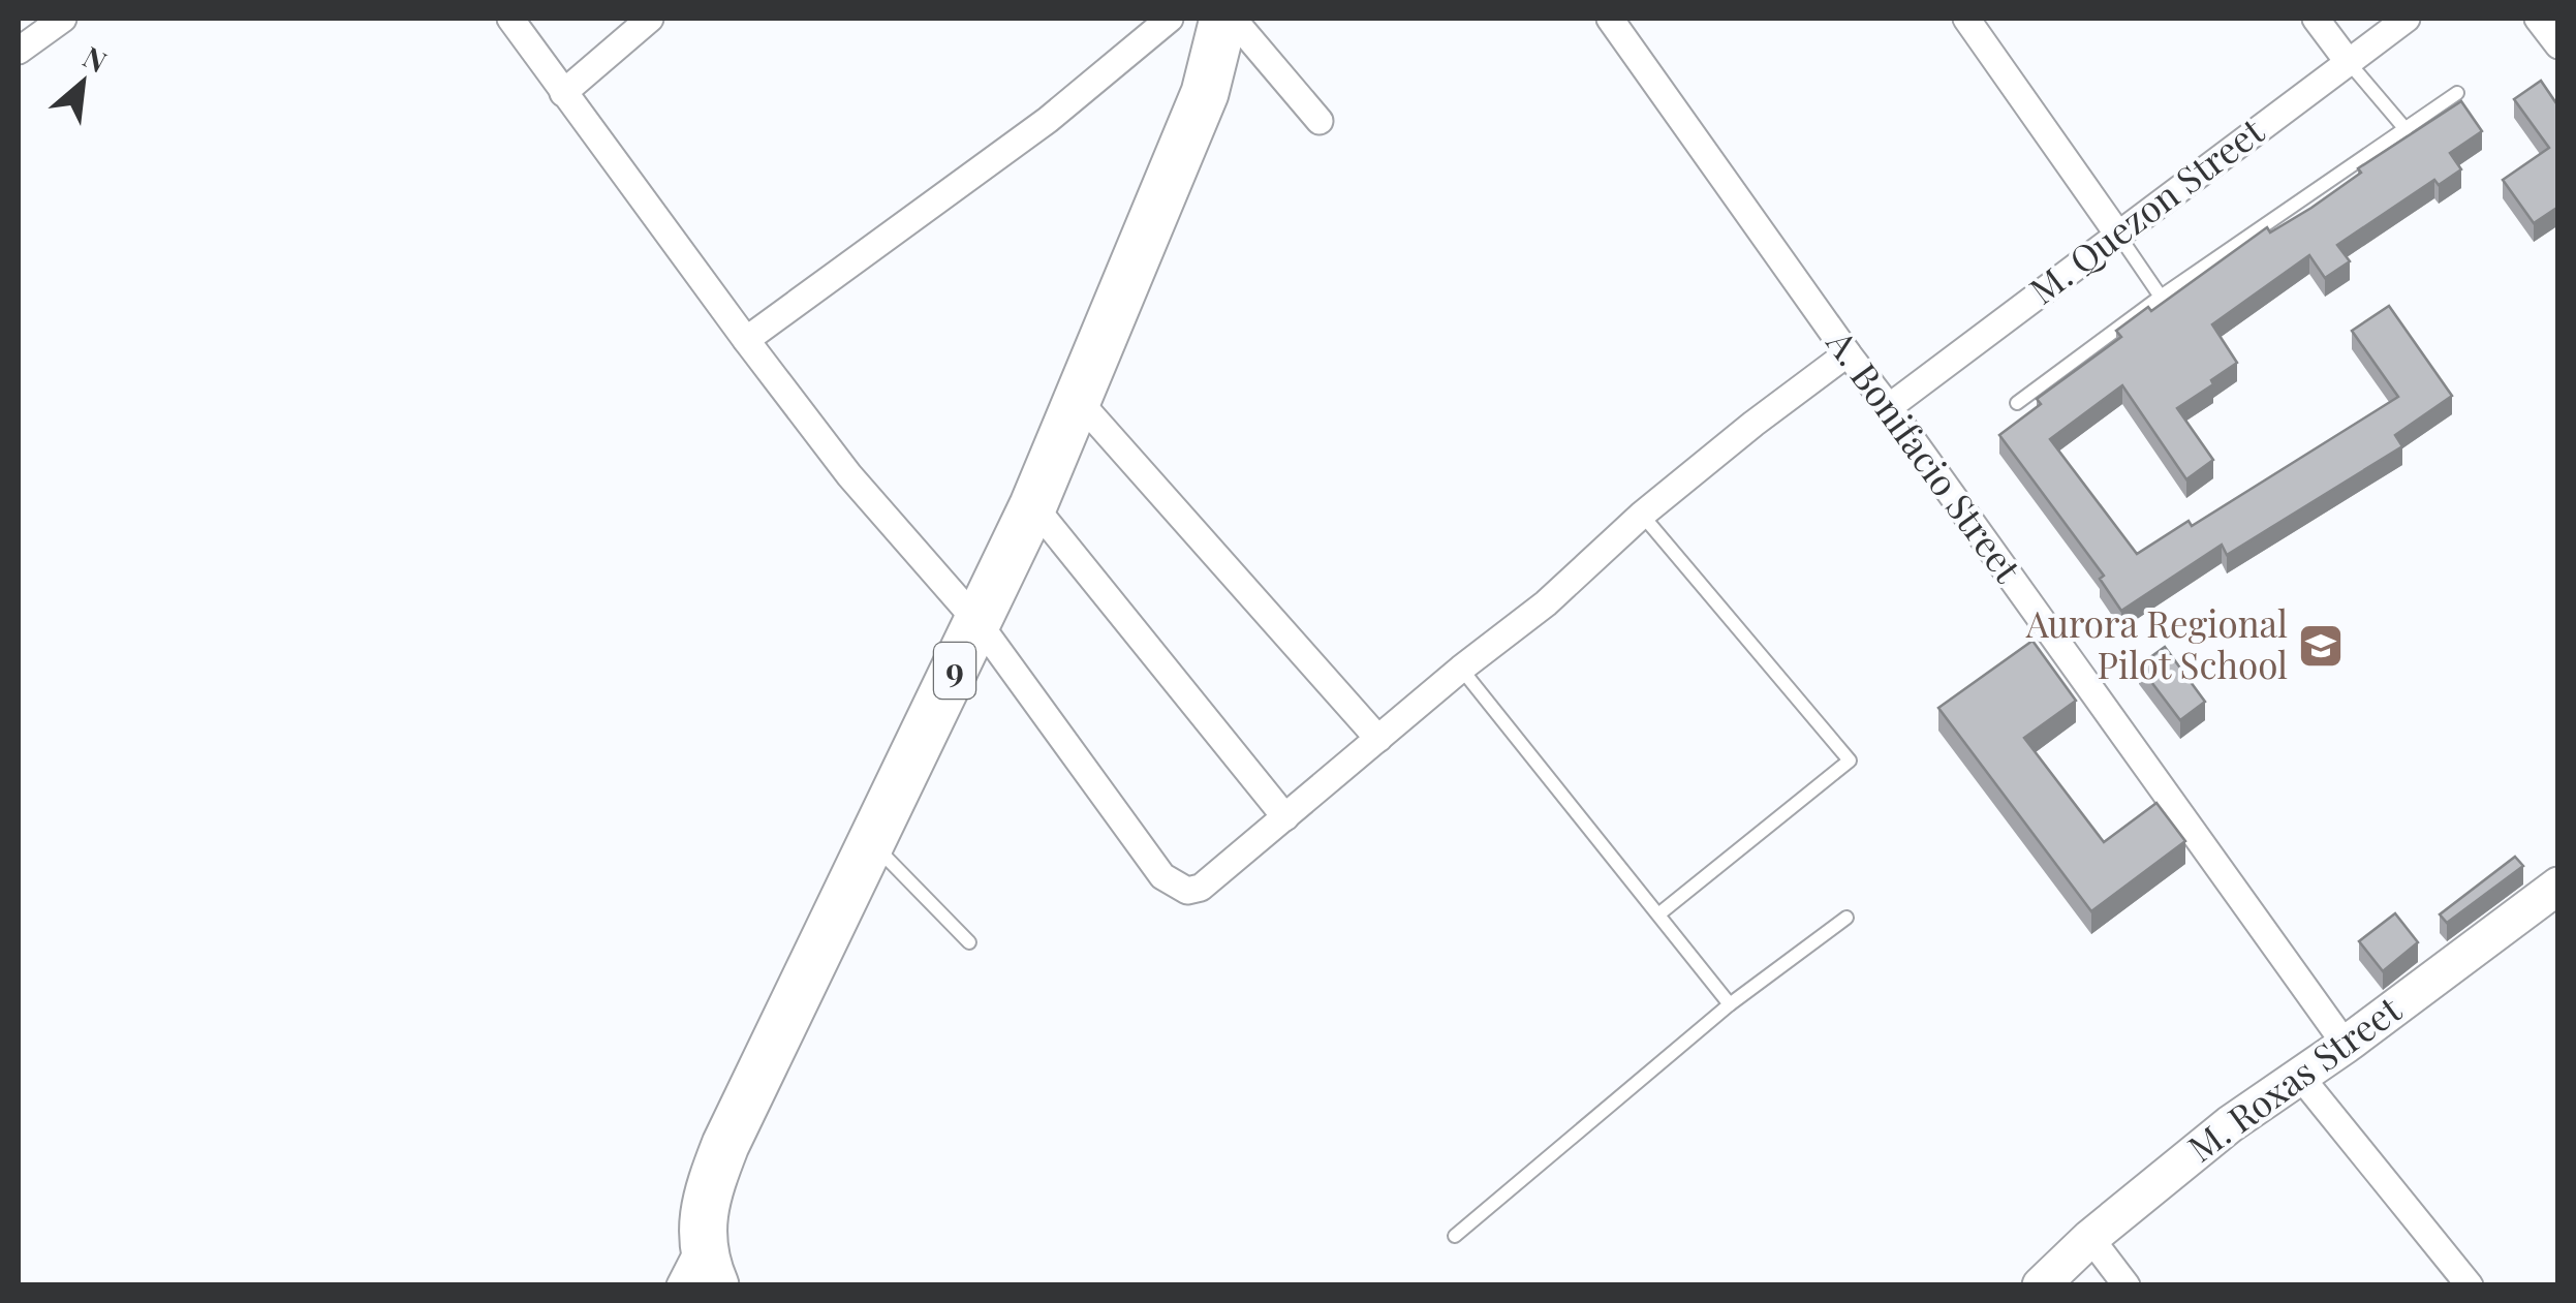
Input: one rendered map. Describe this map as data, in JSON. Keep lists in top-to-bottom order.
{
  "streets": {
    "highway": ["9"],
    "street": ["M. Quezon Street", "A. Bonifacio Street", "M. Roxas Street"]
  },
  "crossings": [
    ["M. Quezon Street", "A. Bonifacio Street"],
    ["A. Bonifacio Street", "M. Roxas Street"]
  ],
  "places": {
    "school or university": ["Aurora Regional Pilot School"]
  },
  "north": "top right"
}
